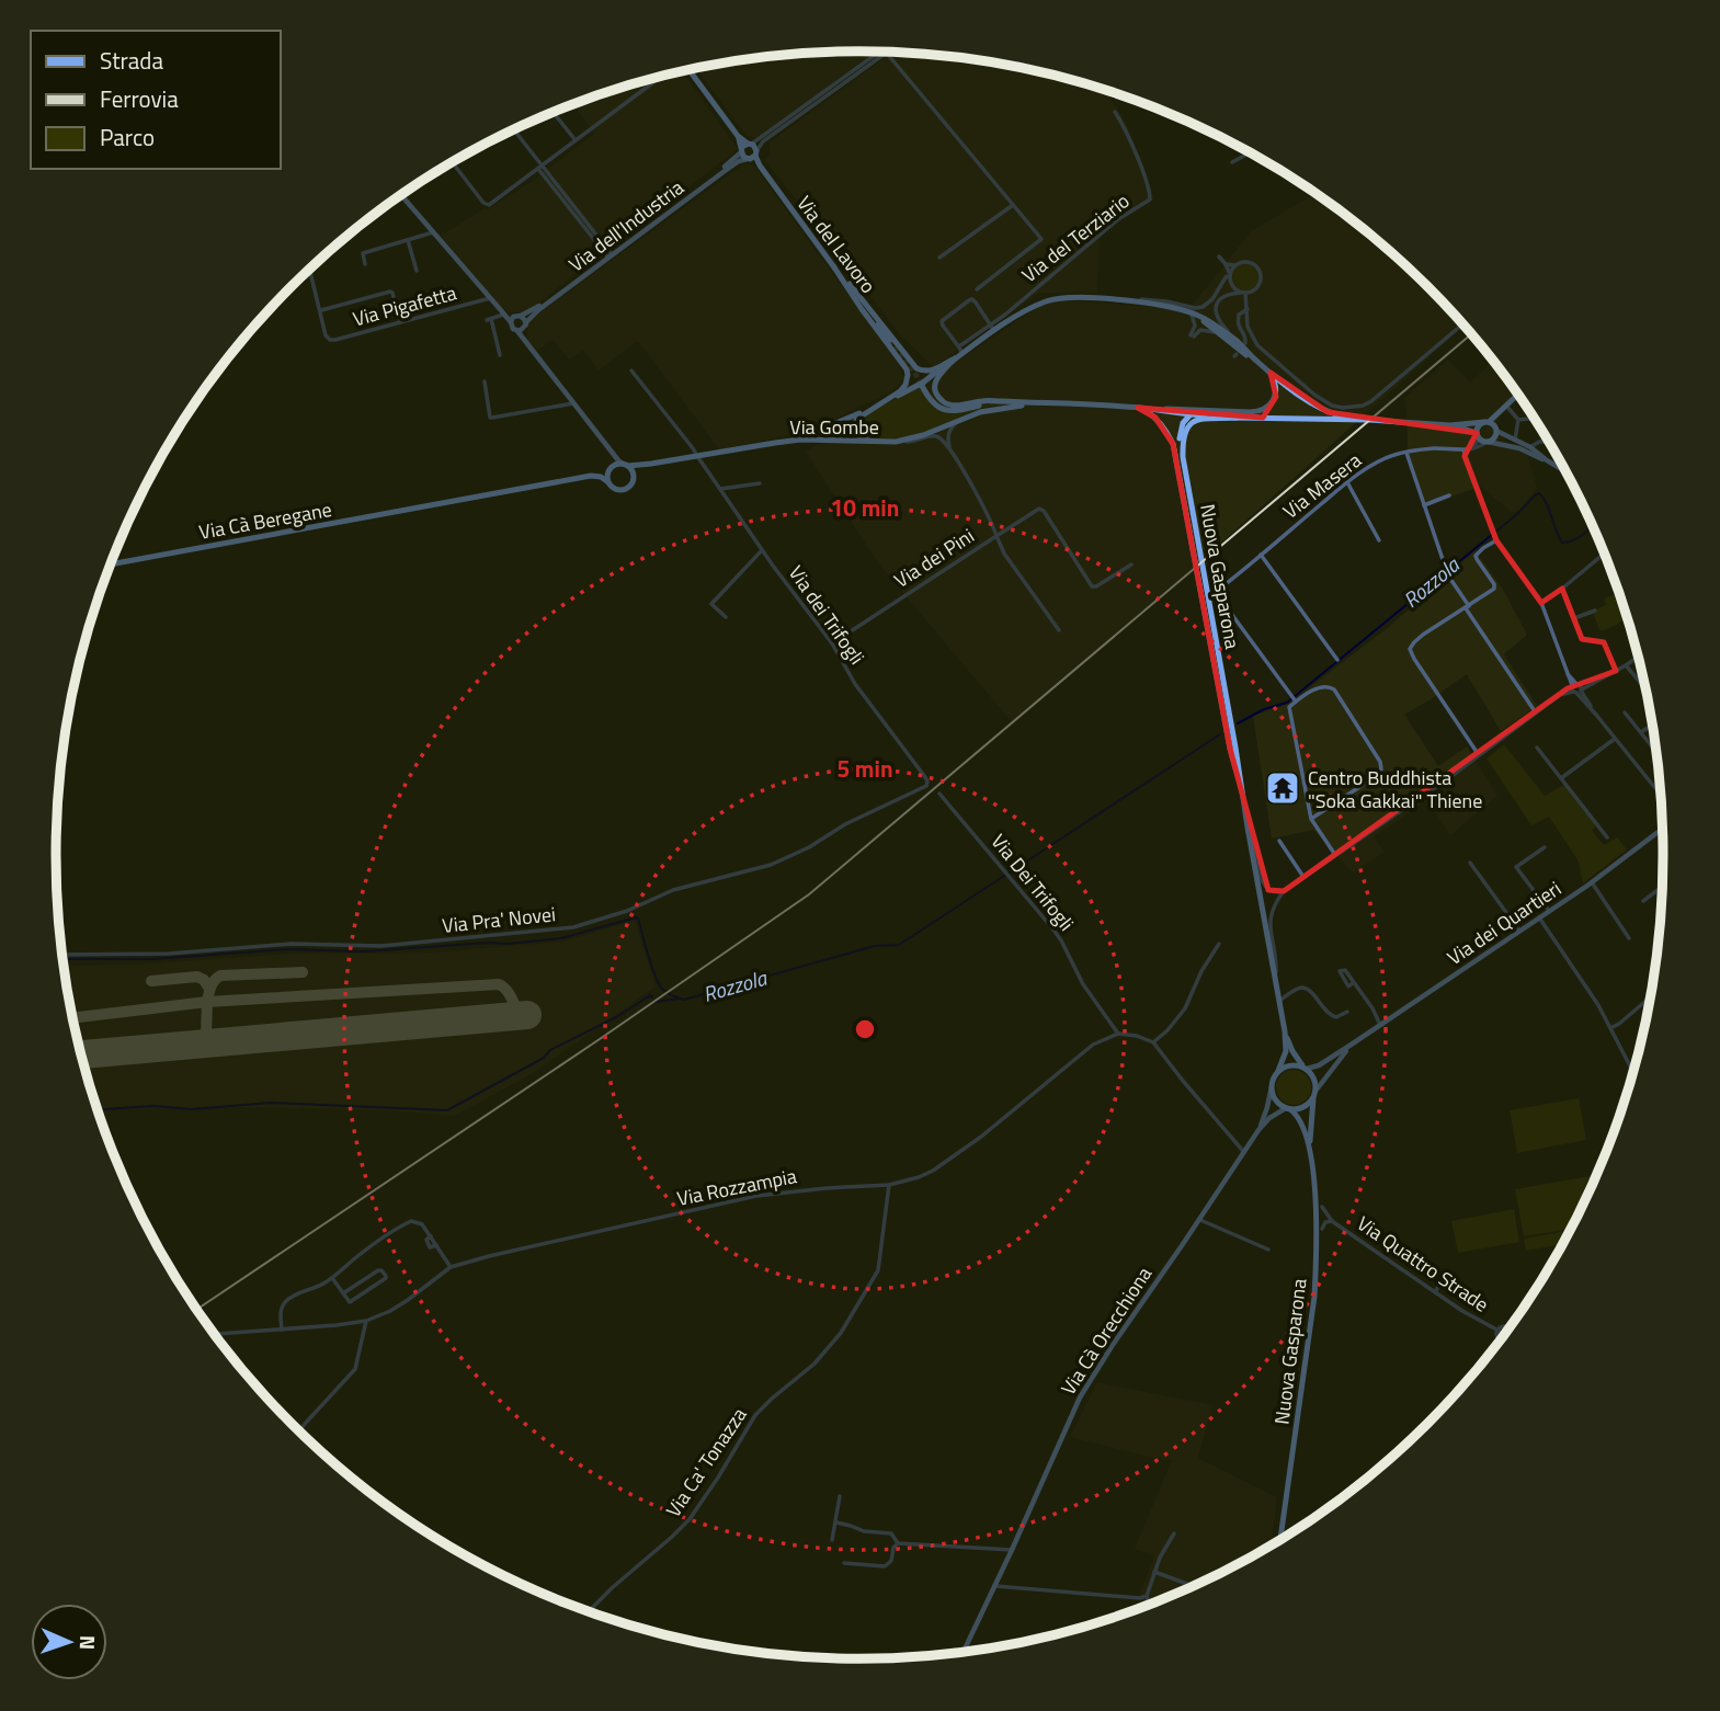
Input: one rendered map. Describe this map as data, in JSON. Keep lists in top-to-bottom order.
{
  "streets": {
    "main road": [
      "Via del Terziario",
      "Via del Lavoro",
      "Via Gombe",
      "Via Cà Beregane",
      "Nuova Gasparona"
    ],
    "street": [
      "Via dell'Industria",
      "Via Pigafetta",
      "Via Masera",
      "Via dei Pini",
      "Via dei Trifogli",
      "Via Dei Trifogli",
      "Via Pra' Novei",
      "Via dei Quartieri",
      "Via Rozzampia",
      "Via Quattro Strade",
      "Via Cà Orecchiona",
      "Via Ca' Tonazza"
    ]
  },
  "crossings": [
    ["Via dell'Industria", "Via del Lavoro"],
    ["Via del Terziario", "Via Gombe"],
    ["Via Gombe", "Nuova Gasparona"],
    ["Via Gombe", "Via dei Trifogli"],
    ["Via dei Pini", "Via dei Trifogli"],
    ["Nuova Gasparona", "Via dei Quartieri"],
    ["Nuova Gasparona", "Via Cà Orecchiona"],
    ["Via dei Trifogli", "Via Pra' Novei"],
    ["Via Dei Trifogli", "Via Rozzampia"],
    ["Via dei Quartieri", "Via Cà Orecchiona"],
    ["Via Rozzampia", "Via Ca' Tonazza"]
  ],
  "water": ["Rozzola"],
  "places": {
    "temple": ["Centro Buddhista \"Soka Gakkai\" Thiene"]
  },
  "legend": ["Strada", "Ferrovia", "Parco"],
  "north": "right",
  "rings": ["10 min", "5 min"]
}
